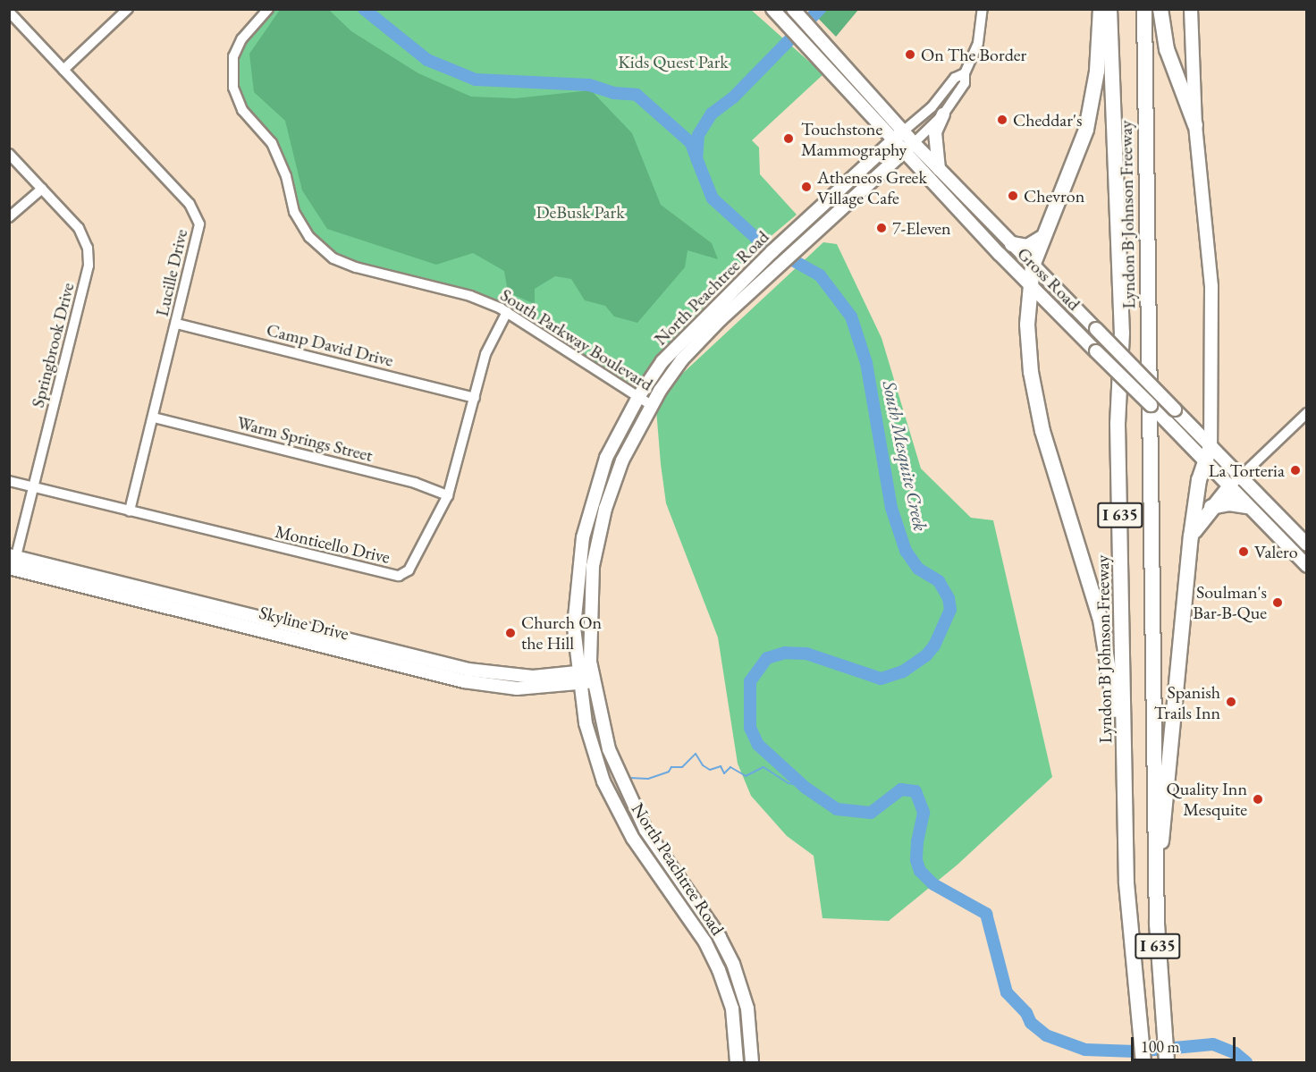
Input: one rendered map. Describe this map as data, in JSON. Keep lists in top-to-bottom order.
{
  "streets": {
    "highway": ["Lyndon B Johnson Freeway", "I 635"],
    "main road": ["Gross Road", "North Peachtree Road", "Skyline Drive"],
    "street": [
      "Lucille Drive",
      "South Parkway Boulevard",
      "Springbrook Drive",
      "Camp David Drive",
      "Warm Springs Street",
      "Monticello Drive"
    ]
  },
  "crossings": [
    ["Lucille Drive", "Camp David Drive"],
    ["Lucille Drive", "Warm Springs Street"],
    ["Lucille Drive", "Monticello Drive"],
    ["Gross Road", "North Peachtree Road"],
    ["North Peachtree Road", "South Parkway Boulevard"],
    ["North Peachtree Road", "Skyline Drive"],
    ["South Parkway Boulevard", "Monticello Drive"],
    ["Springbrook Drive", "Monticello Drive"],
    ["Springbrook Drive", "Skyline Drive"],
    ["Camp David Drive", "Monticello Drive"],
    ["Warm Springs Street", "Monticello Drive"]
  ],
  "water": ["South Mesquite Creek"],
  "parks": ["Kids Quest Park", "DeBusk Park"],
  "places": [
    "On The Border",
    "Cheddar's",
    "Touchstone Mammography",
    "Atheneos Greek Village Cafe",
    "Chevron",
    "7-Eleven",
    "La Torteria",
    "Valero",
    "Soulman's Bar-B-Que",
    "Church On the Hill",
    "Spanish Trails Inn",
    "Quality Inn Mesquite"
  ],
  "scale_bar": "100 m"
}
